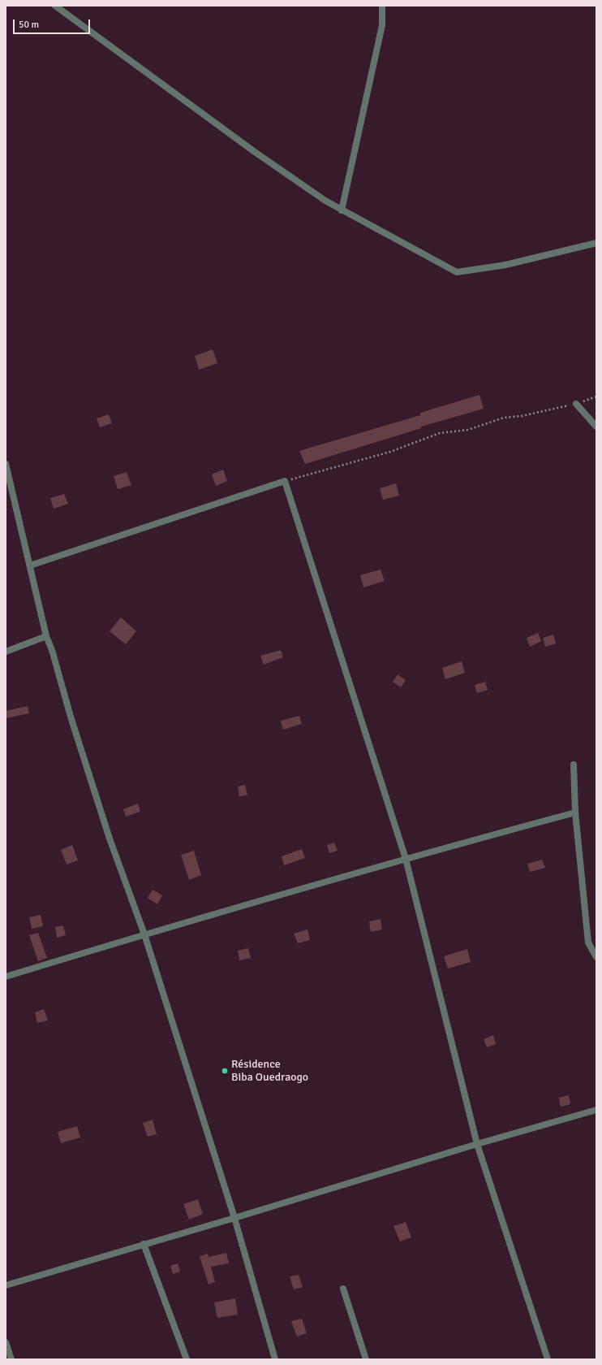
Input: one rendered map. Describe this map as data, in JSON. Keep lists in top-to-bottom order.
{
  "places": ["Résidence Biba Ouedraogo"],
  "scale_bar": "50 m"
}
